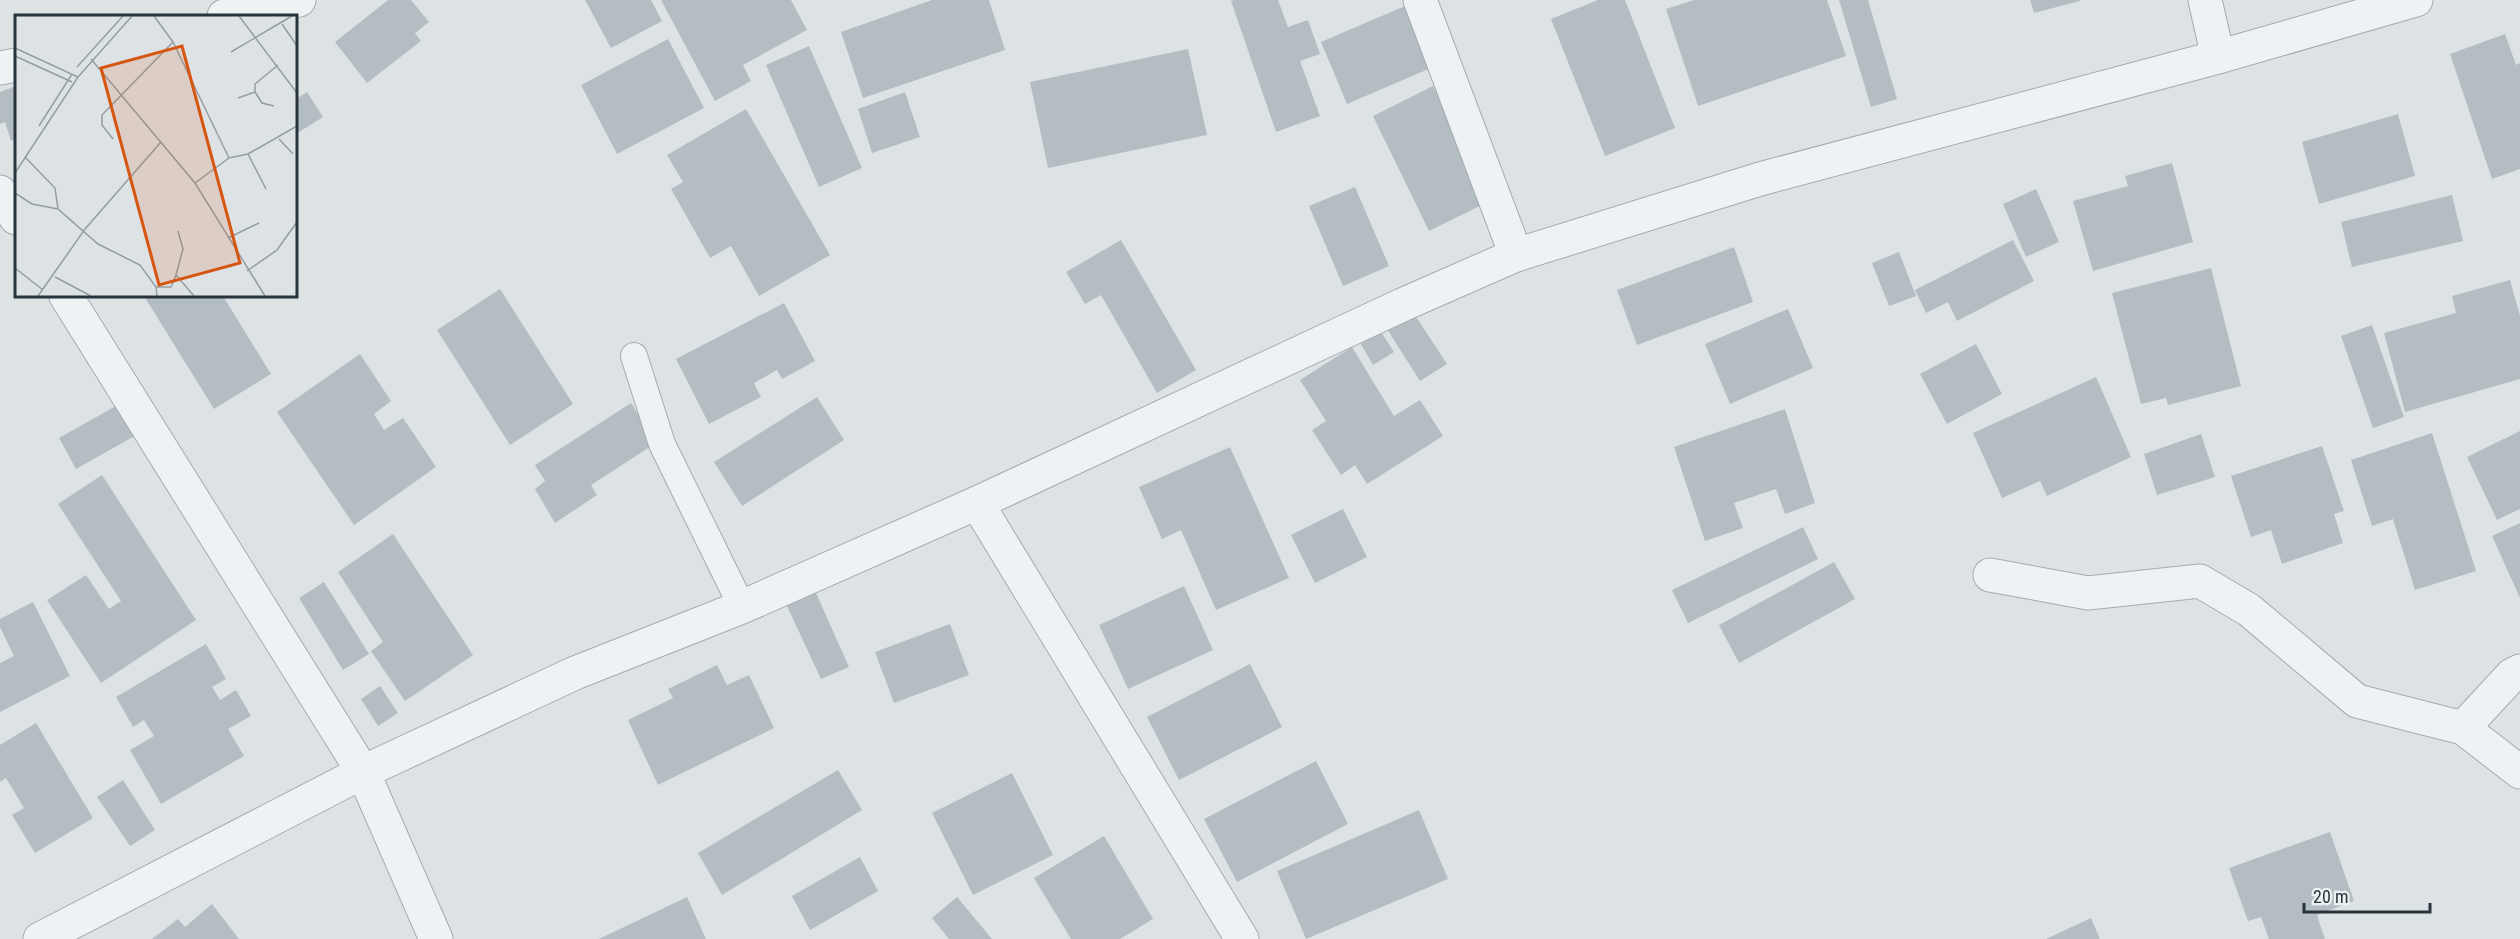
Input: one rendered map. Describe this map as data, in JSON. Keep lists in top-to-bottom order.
{
  "scale_bar": "20 m"
}
